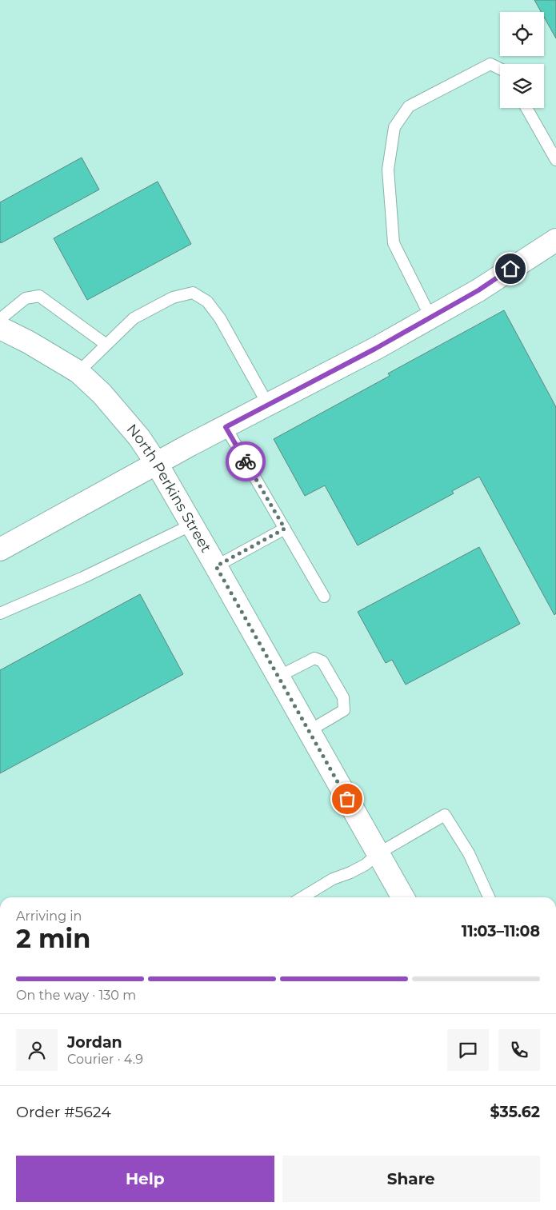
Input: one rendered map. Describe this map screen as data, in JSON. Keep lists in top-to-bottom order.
{
  "streets": {
    "street": ["North Perkins Street"]
  },
  "page": {
    "heading": ["2 min", "Arriving in", "11:03–11:08"],
    "panel": [
      "Jordan",
      "Courier · 4.9",
      "Order #5624",
      "$35.62"
    ],
    "bar": "On the way · 130 m",
    "buttons": ["Help", "Share"]
  }
}
